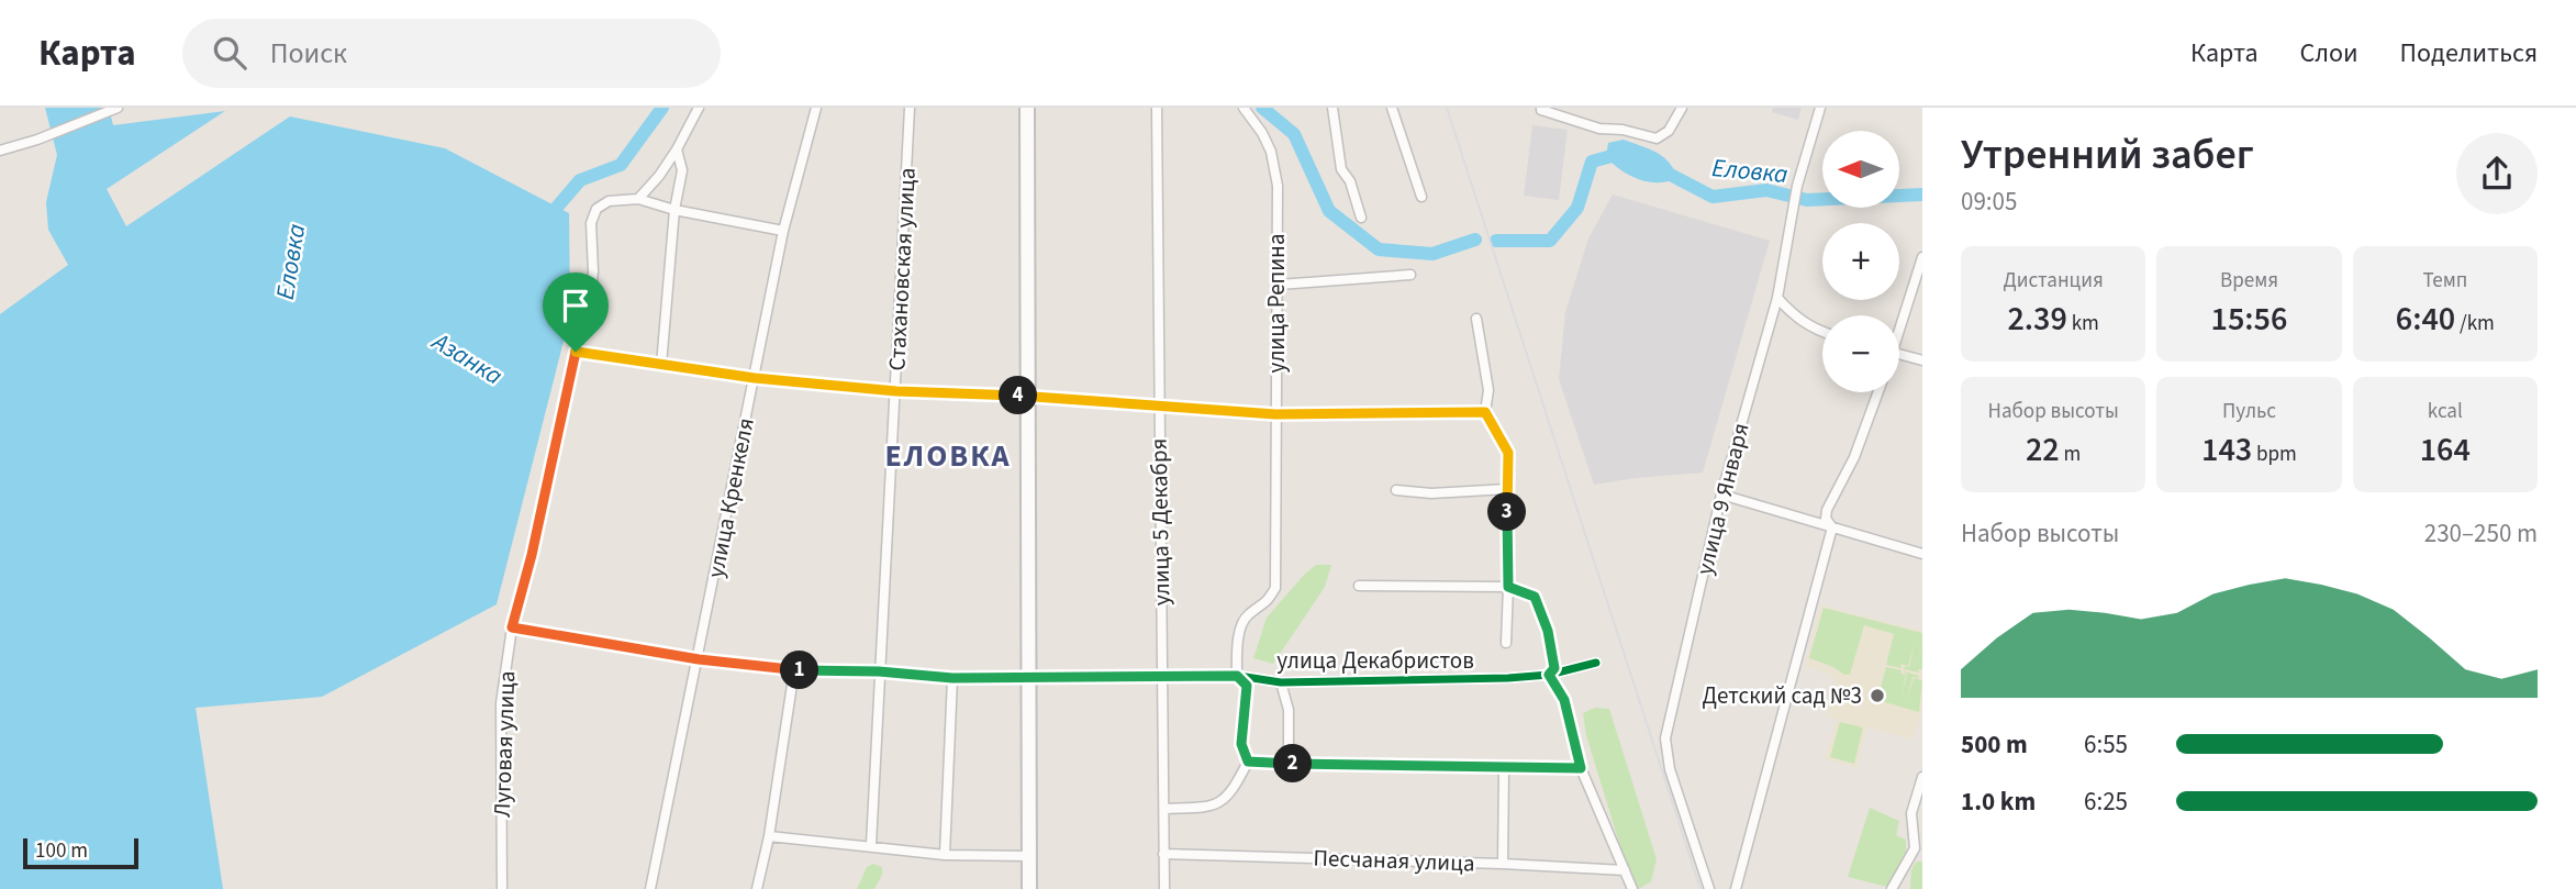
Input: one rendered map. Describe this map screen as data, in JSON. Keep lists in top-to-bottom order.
{
  "streets": {
    "street": [
      "Стахановская улица",
      "улица Репина",
      "улица Кренкеля",
      "улица 9 Января",
      "улица 5 Декабря",
      "улица Декабристов",
      "Луговая улица",
      "Песчаная улица"
    ]
  },
  "crossings": [
    ["Стахановская улица", "улица Декабристов"],
    ["улица Репина", "улица Декабристов"],
    ["улица Кренкеля", "улица Декабристов"],
    ["улица 5 Декабря", "улица Декабристов"],
    ["улица 5 Декабря", "Песчаная улица"],
    ["улица Декабристов", "Луговая улица"]
  ],
  "districts": ["ЕЛОВКА"],
  "water": ["Еловка", "Азанка"],
  "places": ["Детский сад №3"],
  "scale_bar": "100 m",
  "north": "left",
  "page": {
    "header": "Карта",
    "search": "Поиск",
    "nav": ["Карта", "Слои", "Поделиться"],
    "heading": ["Утренний забег", "09:05"],
    "map_buttons": ["+", "−"],
    "stats": [
      ["Дистанция", "2.39 km"],
      ["Время", "15:56"],
      ["Темп", "6:40 /km"],
      ["Набор высоты", "22 m"],
      ["Пульс", "143 bpm"],
      ["kcal", "164"]
    ],
    "pins": [
      "4",
      "3",
      "1",
      "2"
    ],
    "chart": ["Набор высоты", "230–250 m"],
    "list": [
      {
        "name": "500 m",
        "note": "6:55"
      },
      {
        "name": "1.0 km",
        "note": "6:25"
      }
    ],
    "scale": "100 m"
  }
}
